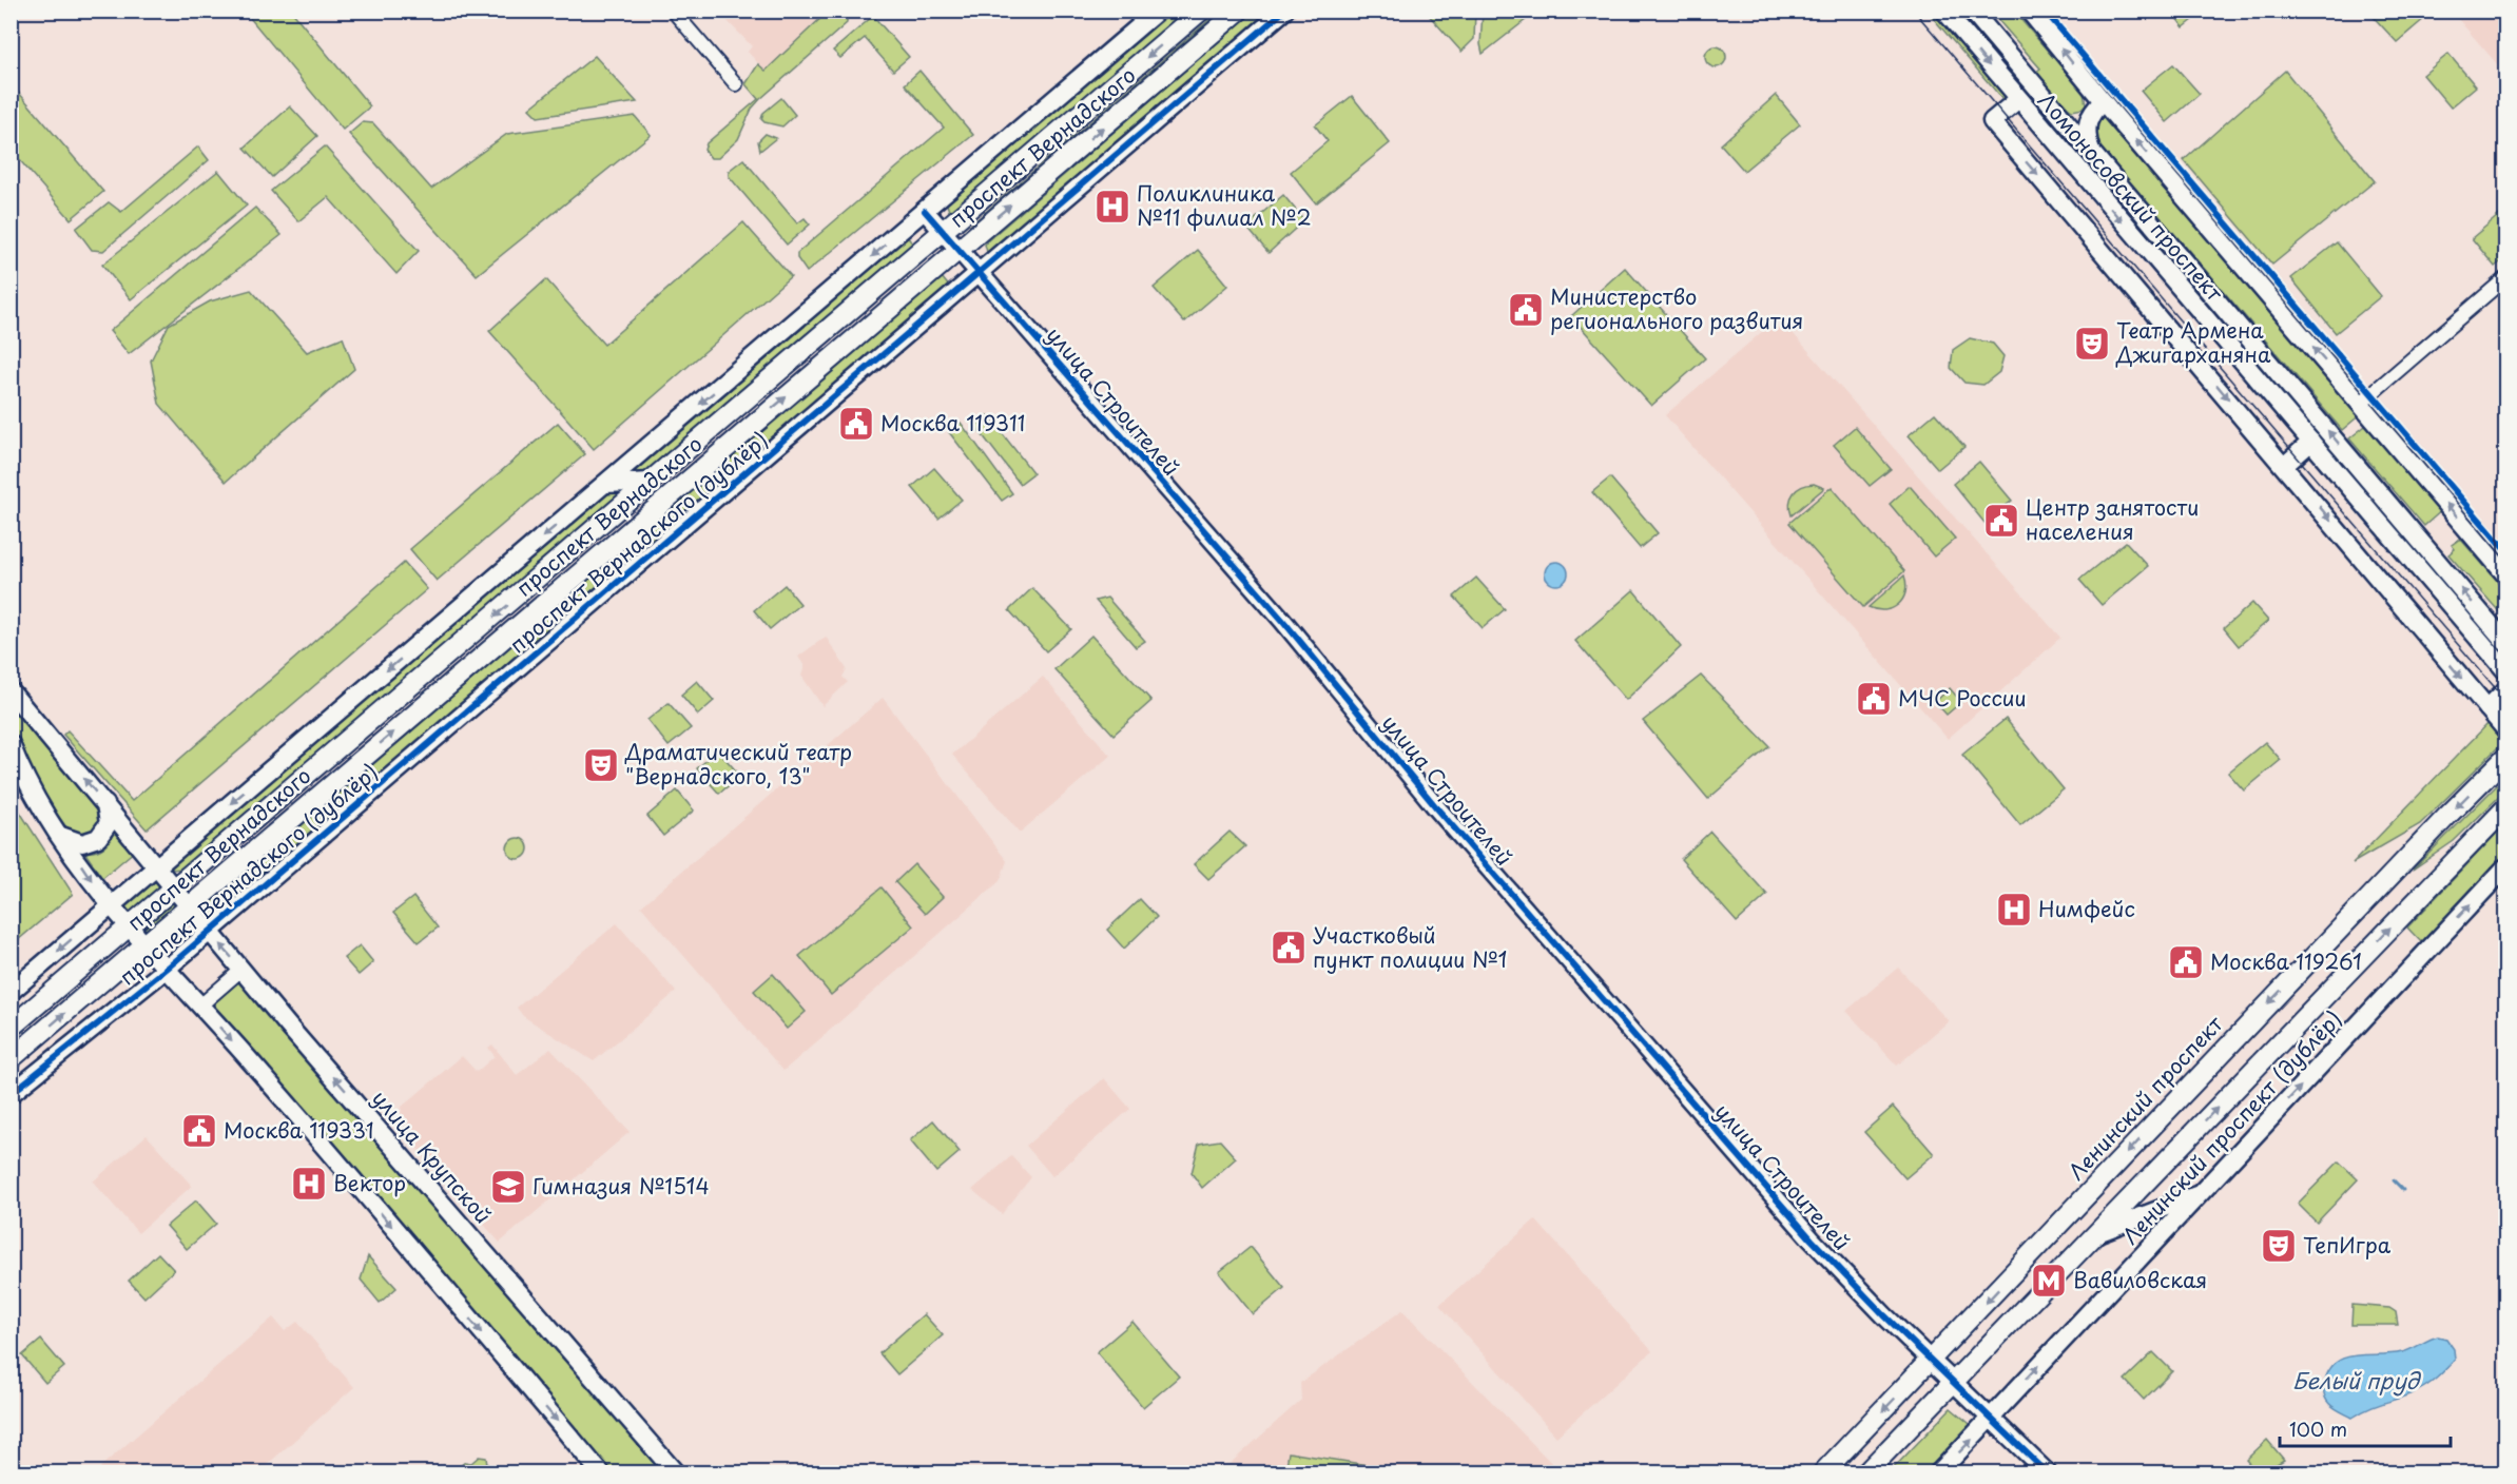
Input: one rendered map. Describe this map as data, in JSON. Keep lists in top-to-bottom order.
{
  "streets": {
    "main road": ["проспект Вернадского", "Ленинский проспект"],
    "street": [
      "Ломоносовский проспект",
      "улица Строителей",
      "проспект Вернадского (дублёр)",
      "Ленинский проспект (дублёр)",
      "улица Крупской"
    ]
  },
  "crossings": [
    ["проспект Вернадского", "улица Строителей"],
    ["проспект Вернадского", "улица Крупской"],
    ["улица Строителей", "проспект Вернадского (дублёр)"],
    ["улица Строителей", "Ленинский проспект"],
    ["улица Строителей", "Ленинский проспект (дублёр)"],
    ["проспект Вернадского (дублёр)", "улица Крупской"]
  ],
  "one_way": ["Ленинский проспект (дублёр)"],
  "water": ["Белый пруд"],
  "places": {
    "hospital": ["Поликлиника №11 филиал №2", "Нимфейс", "Вектор"],
    "public building": [
      "Министерство регионального развития",
      "Москва 119311",
      "Центр занятости населения",
      "МЧС России",
      "Участковый пункт полиции №1",
      "Москва 119261",
      "Москва 119331"
    ],
    "theatre": ["Театр Армена Джигарханяна", "Драматический театр \"Вернадского, 13\"", "ТепИгра"],
    "school or university": ["Гимназия №1514"],
    "metro station": ["Вавиловская"]
  },
  "scale_bar": "100 m"
}
